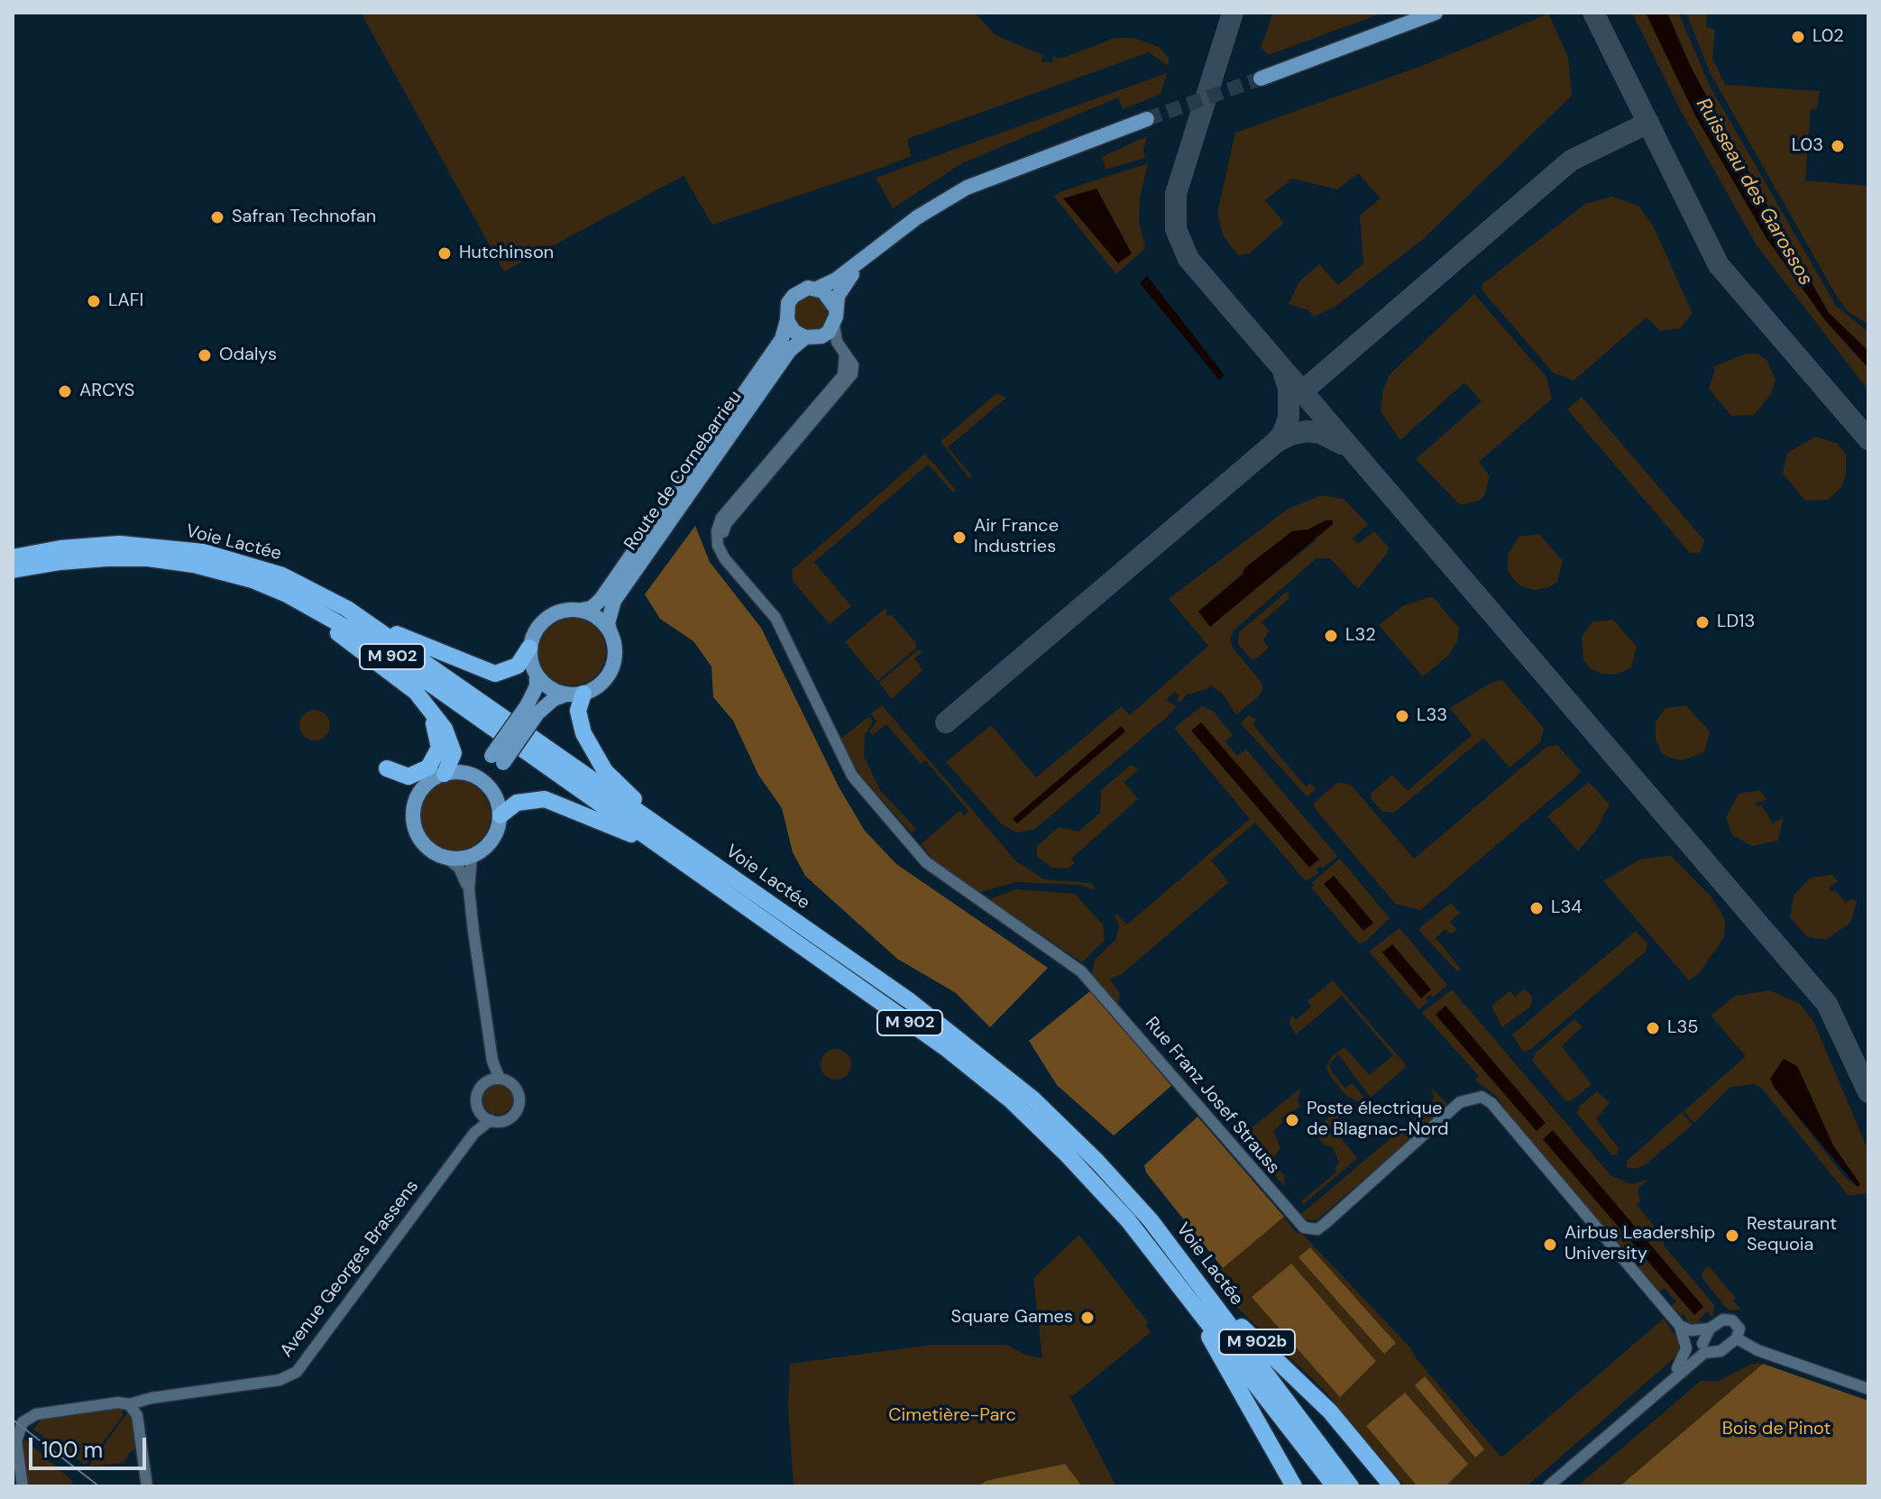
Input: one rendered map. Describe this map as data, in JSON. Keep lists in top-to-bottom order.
{
  "streets": {
    "highway": ["Voie Lactée", "M 902", "M 902b"],
    "main road": ["Route de Cornebarrieu"],
    "street": ["Rue Franz Josef Strauss", "Avenue Georges Brassens"]
  },
  "crossings": [
    ["Route de Cornebarrieu", "Rue Franz Josef Strauss"],
    ["Voie Lactée", "M 902b"]
  ],
  "water": ["Ruisseau des Garossos"],
  "parks": ["Cimetière-Parc", "Bois de Pinot"],
  "places": [
    "L02",
    "L03",
    "Safran Technofan",
    "Hutchinson",
    "LAFI",
    "Odalys",
    "ARCYS",
    "Air France Industries",
    "LD13",
    "L32",
    "L33",
    "L34",
    "L35",
    "Poste électrique de Blagnac-Nord",
    "Restaurant Sequoia",
    "Airbus Leadership University",
    "Square Games"
  ],
  "scale_bar": "100 m"
}
